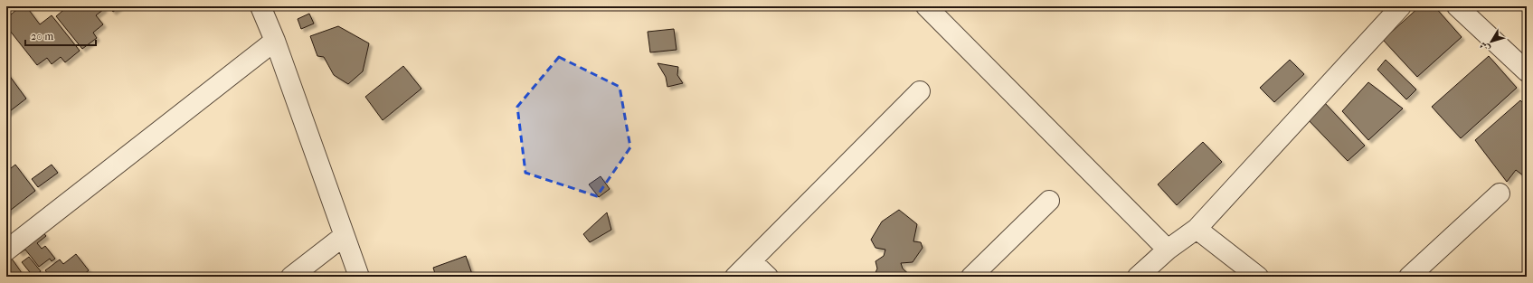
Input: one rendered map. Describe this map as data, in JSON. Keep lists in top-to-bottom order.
{
  "scale_bar": "20 m",
  "north": "bottom left"
}
